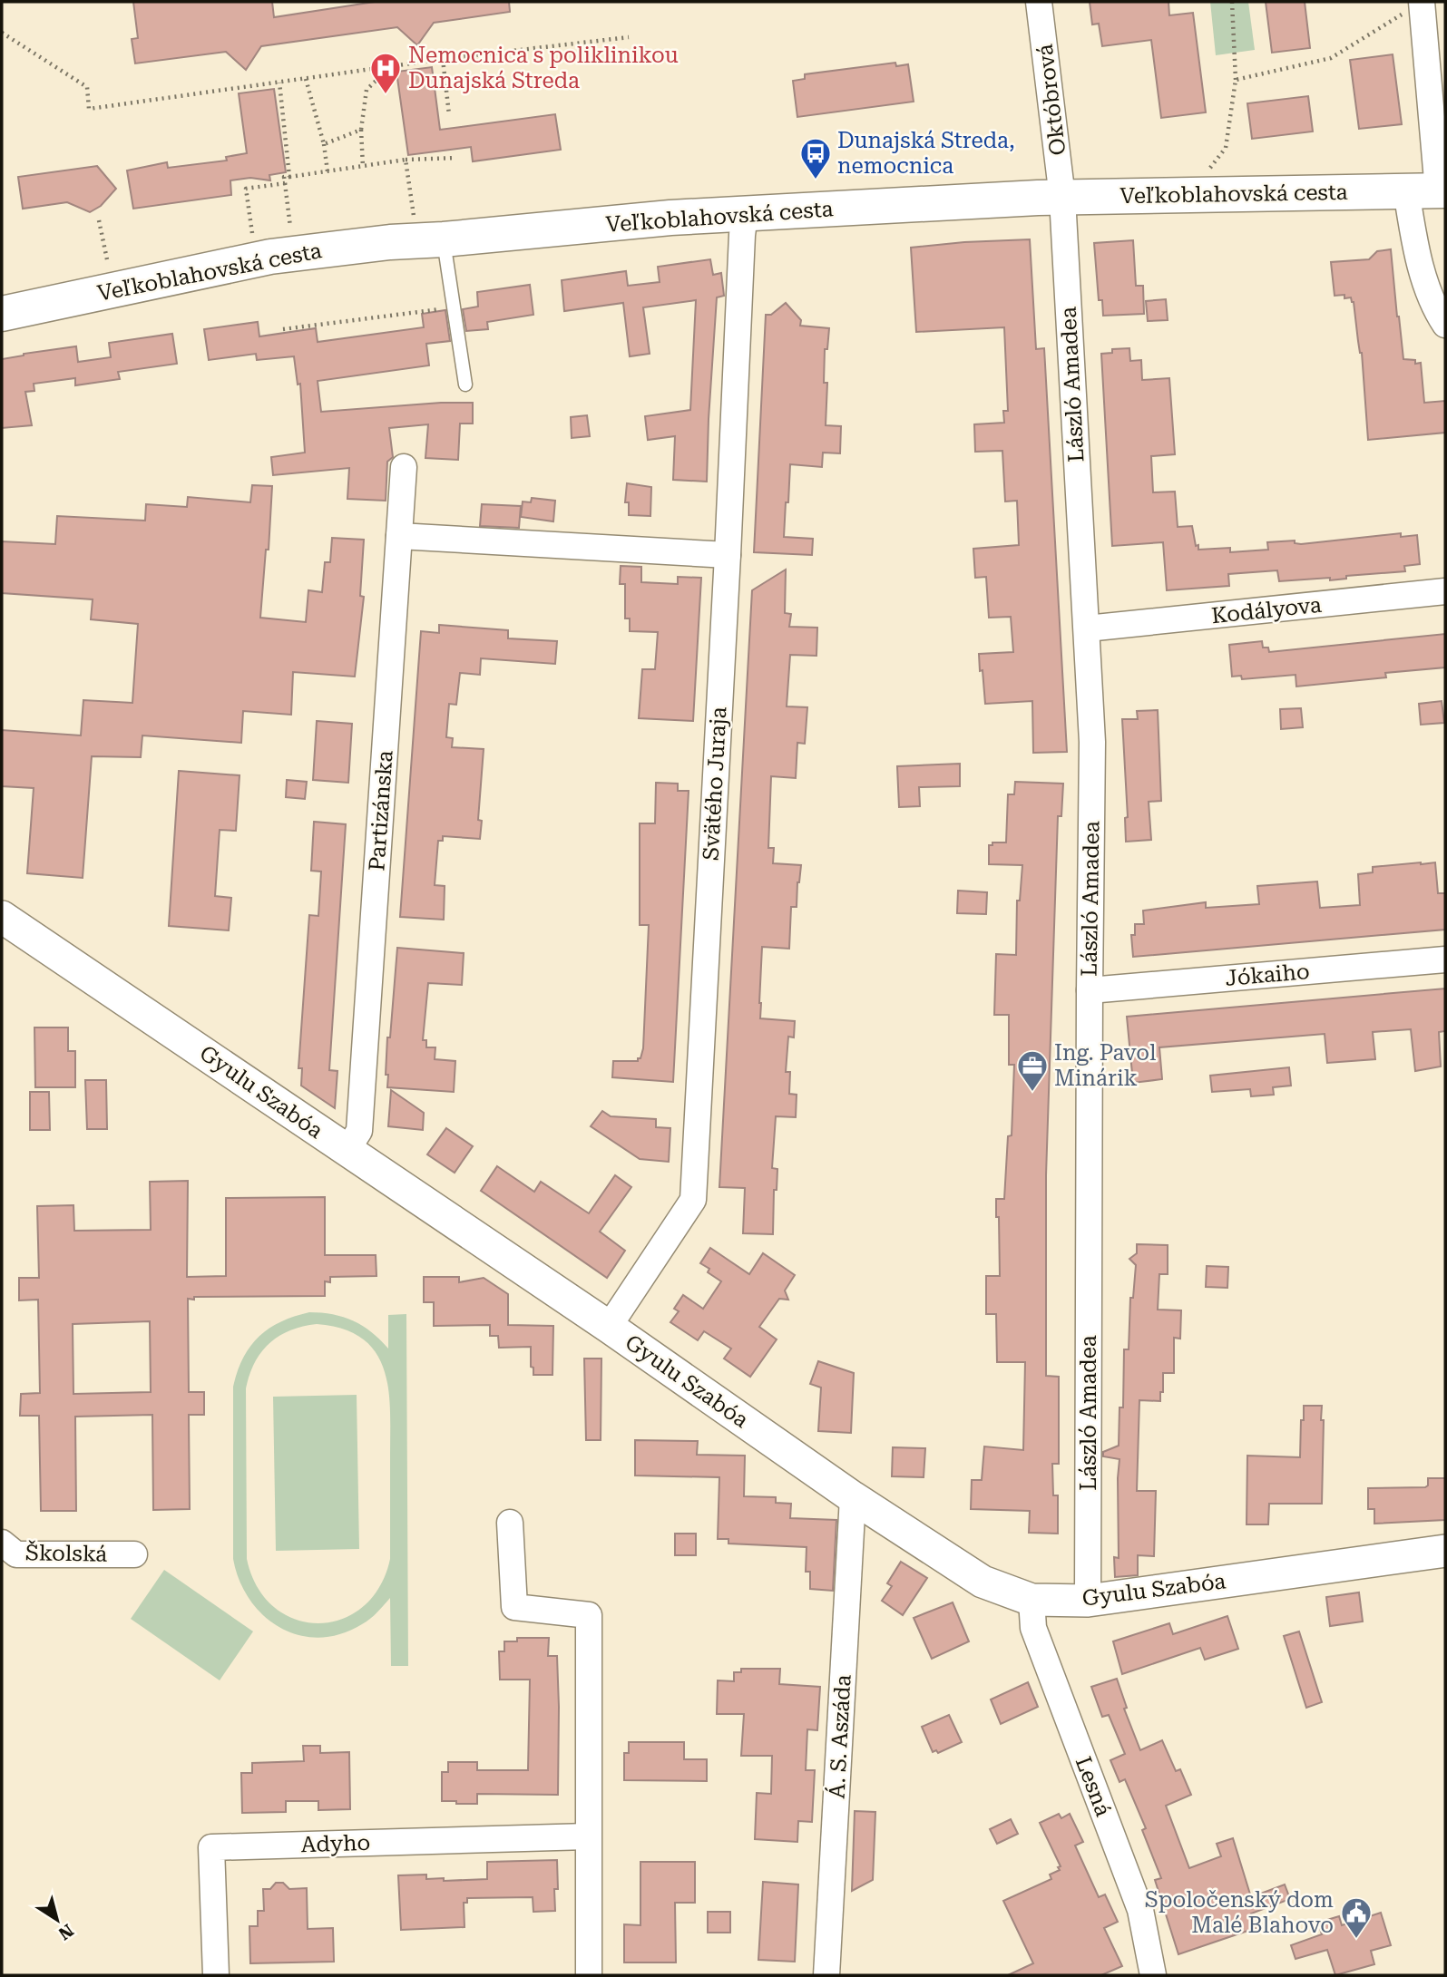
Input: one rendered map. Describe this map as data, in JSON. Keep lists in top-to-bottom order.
{
  "streets": {
    "main road": ["Veľkoblahovská cesta"],
    "street": [
      "Októbrová",
      "László Amadea",
      "Kodályova",
      "Svätého Juraja",
      "Partizánska",
      "Jókaiho",
      "Gyulu Szabóa",
      "Školská",
      "Á. S. Aszáda",
      "Lesná",
      "Adyho"
    ]
  },
  "crossings": [
    ["Októbrová", "Veľkoblahovská cesta"],
    ["Októbrová", "László Amadea"],
    ["Veľkoblahovská cesta", "László Amadea"],
    ["Veľkoblahovská cesta", "Svätého Juraja"],
    ["László Amadea", "Kodályova"],
    ["László Amadea", "Jókaiho"],
    ["László Amadea", "Gyulu Szabóa"],
    ["Svätého Juraja", "Gyulu Szabóa"],
    ["Partizánska", "Gyulu Szabóa"],
    ["Gyulu Szabóa", "Á. S. Aszáda"],
    ["Gyulu Szabóa", "Lesná"]
  ],
  "places": {
    "hospital": ["Nemocnica s poliklinikou Dunajská Streda"],
    "bus stop": ["Dunajská Streda, nemocnica"],
    "office": ["Ing. Pavol Minárik"],
    "public building": ["Spoločenský dom Malé Blahovo"]
  },
  "north": "bottom right"
}
